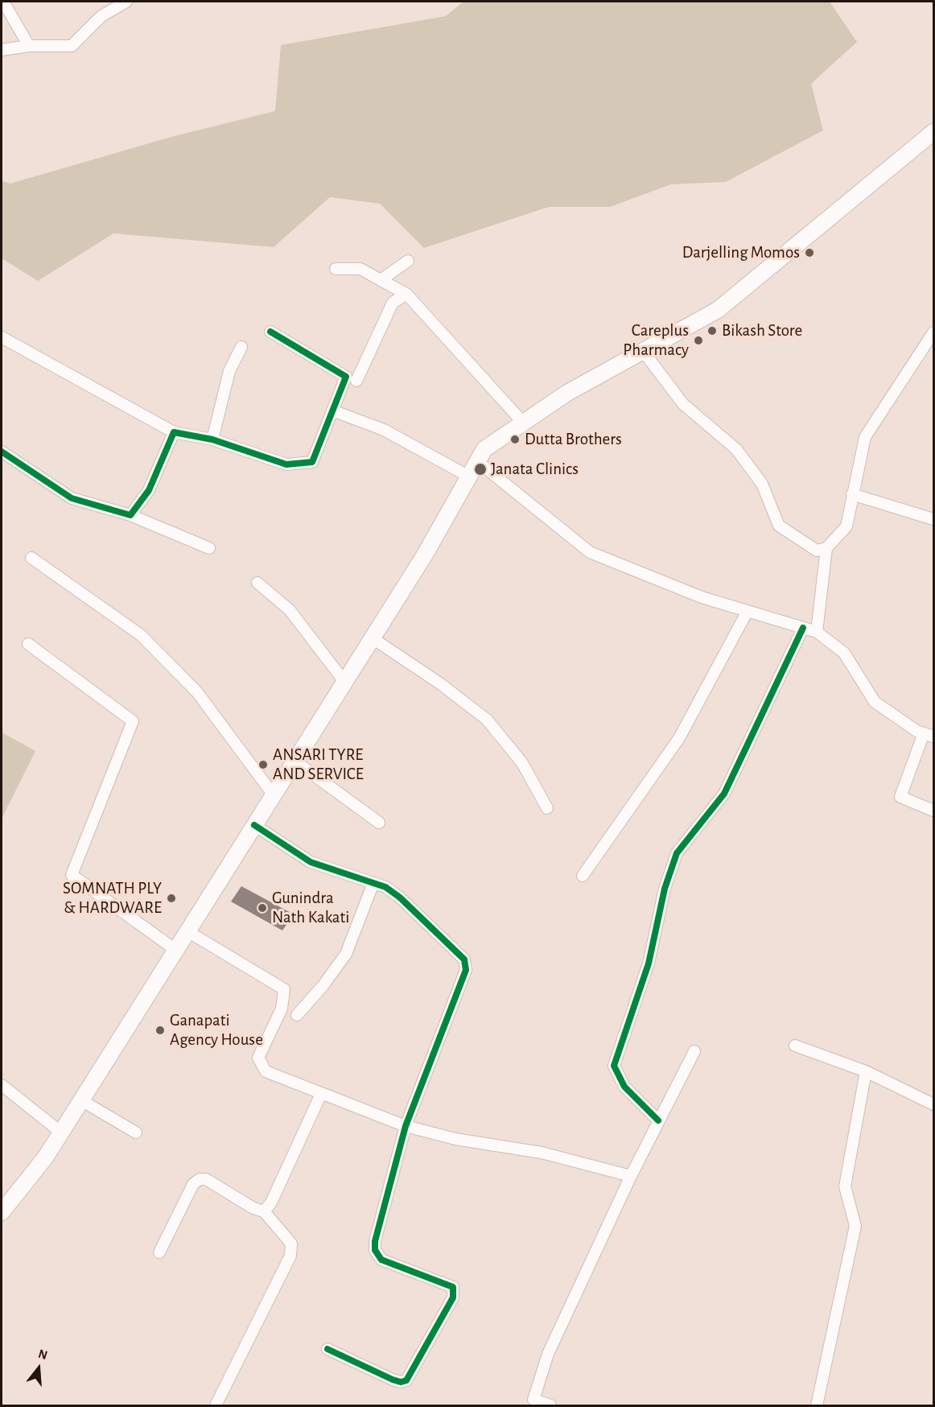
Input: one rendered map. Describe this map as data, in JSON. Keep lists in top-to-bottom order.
{
  "places": [
    "Darjelling Momos",
    "Bikash Store",
    "Careplus Pharmacy",
    "Dutta Brothers",
    "Janata Clinics",
    "ANSARI TYRE AND SERVICE",
    "SOMNATH PLY & HARDWARE",
    "Gunindra Nath Kakati",
    "Ganapati Agency House"
  ],
  "north": "top"
}
